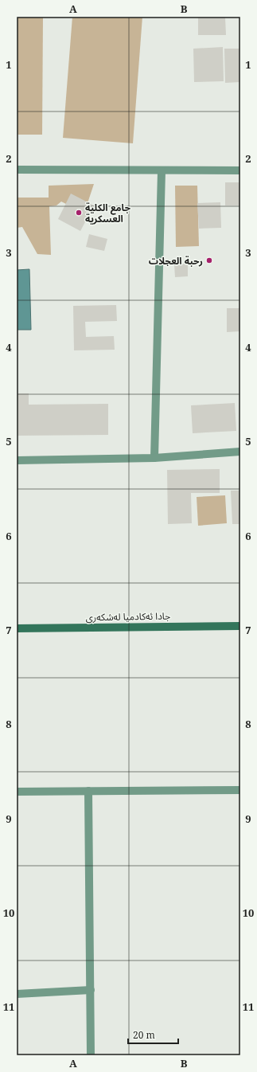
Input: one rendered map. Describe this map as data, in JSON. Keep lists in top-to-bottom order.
{
  "streets": {
    "main road": ["جادا ئه‌كادميا له‌شكه‌رى"]
  },
  "places": ["جامع الكلية العسكرية", "رحبة العجلات"],
  "scale_bar": "20 m",
  "grid": {
    "columns": ["A", "B"],
    "rows": [
      "1",
      "2",
      "3",
      "4",
      "5",
      "6",
      "7",
      "8",
      "9",
      "10",
      "11"
    ]
  }
}
